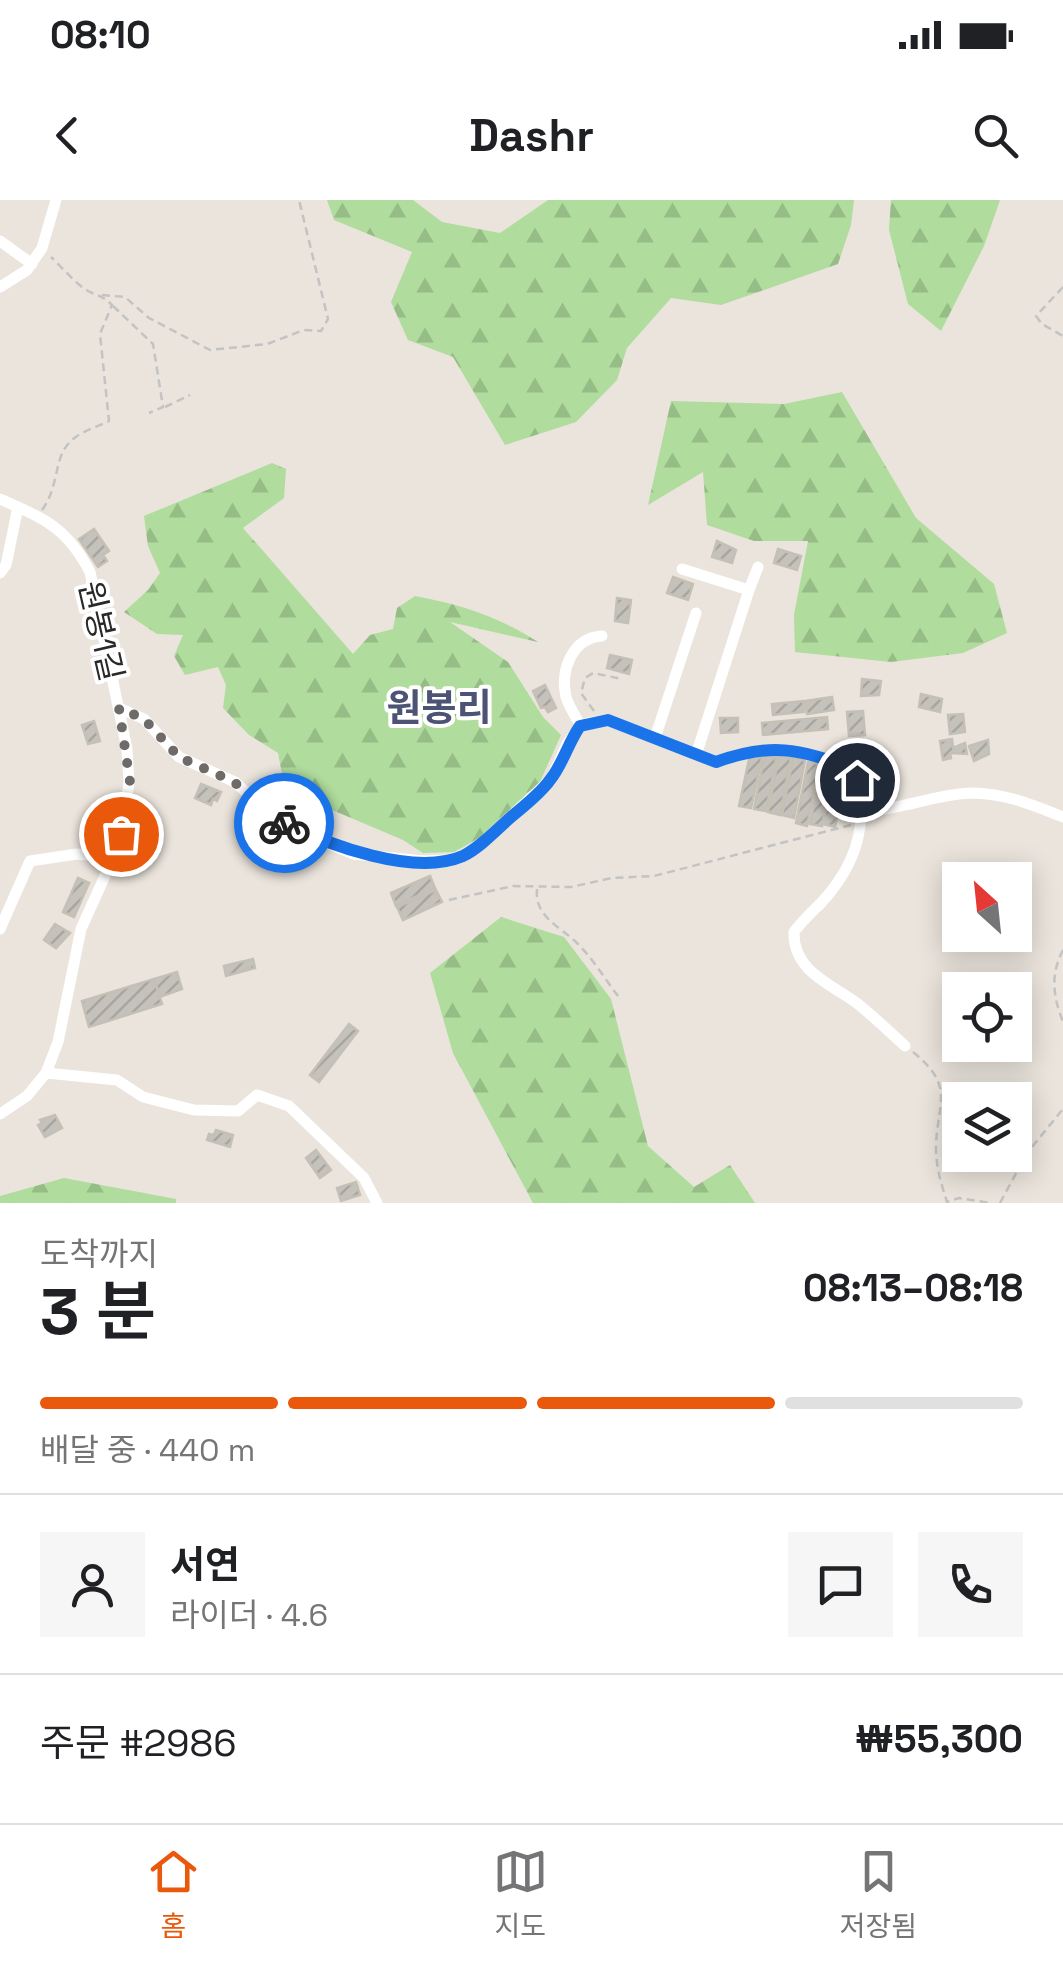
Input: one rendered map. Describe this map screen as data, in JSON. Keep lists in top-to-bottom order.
{
  "streets": {
    "street": ["원봉1길"]
  },
  "districts": ["원봉리"],
  "north": "top left",
  "page": {
    "status": "08:10",
    "header": "Dashr",
    "heading": ["3 분", "도착까지", "08:13–08:18"],
    "panel": [
      "서연",
      "라이더 · 4.6",
      "주문 #2986",
      "₩55,300"
    ],
    "bar": "배달 중 · 440 m",
    "tabs": ["홈", "지도", "저장됨"]
  }
}
